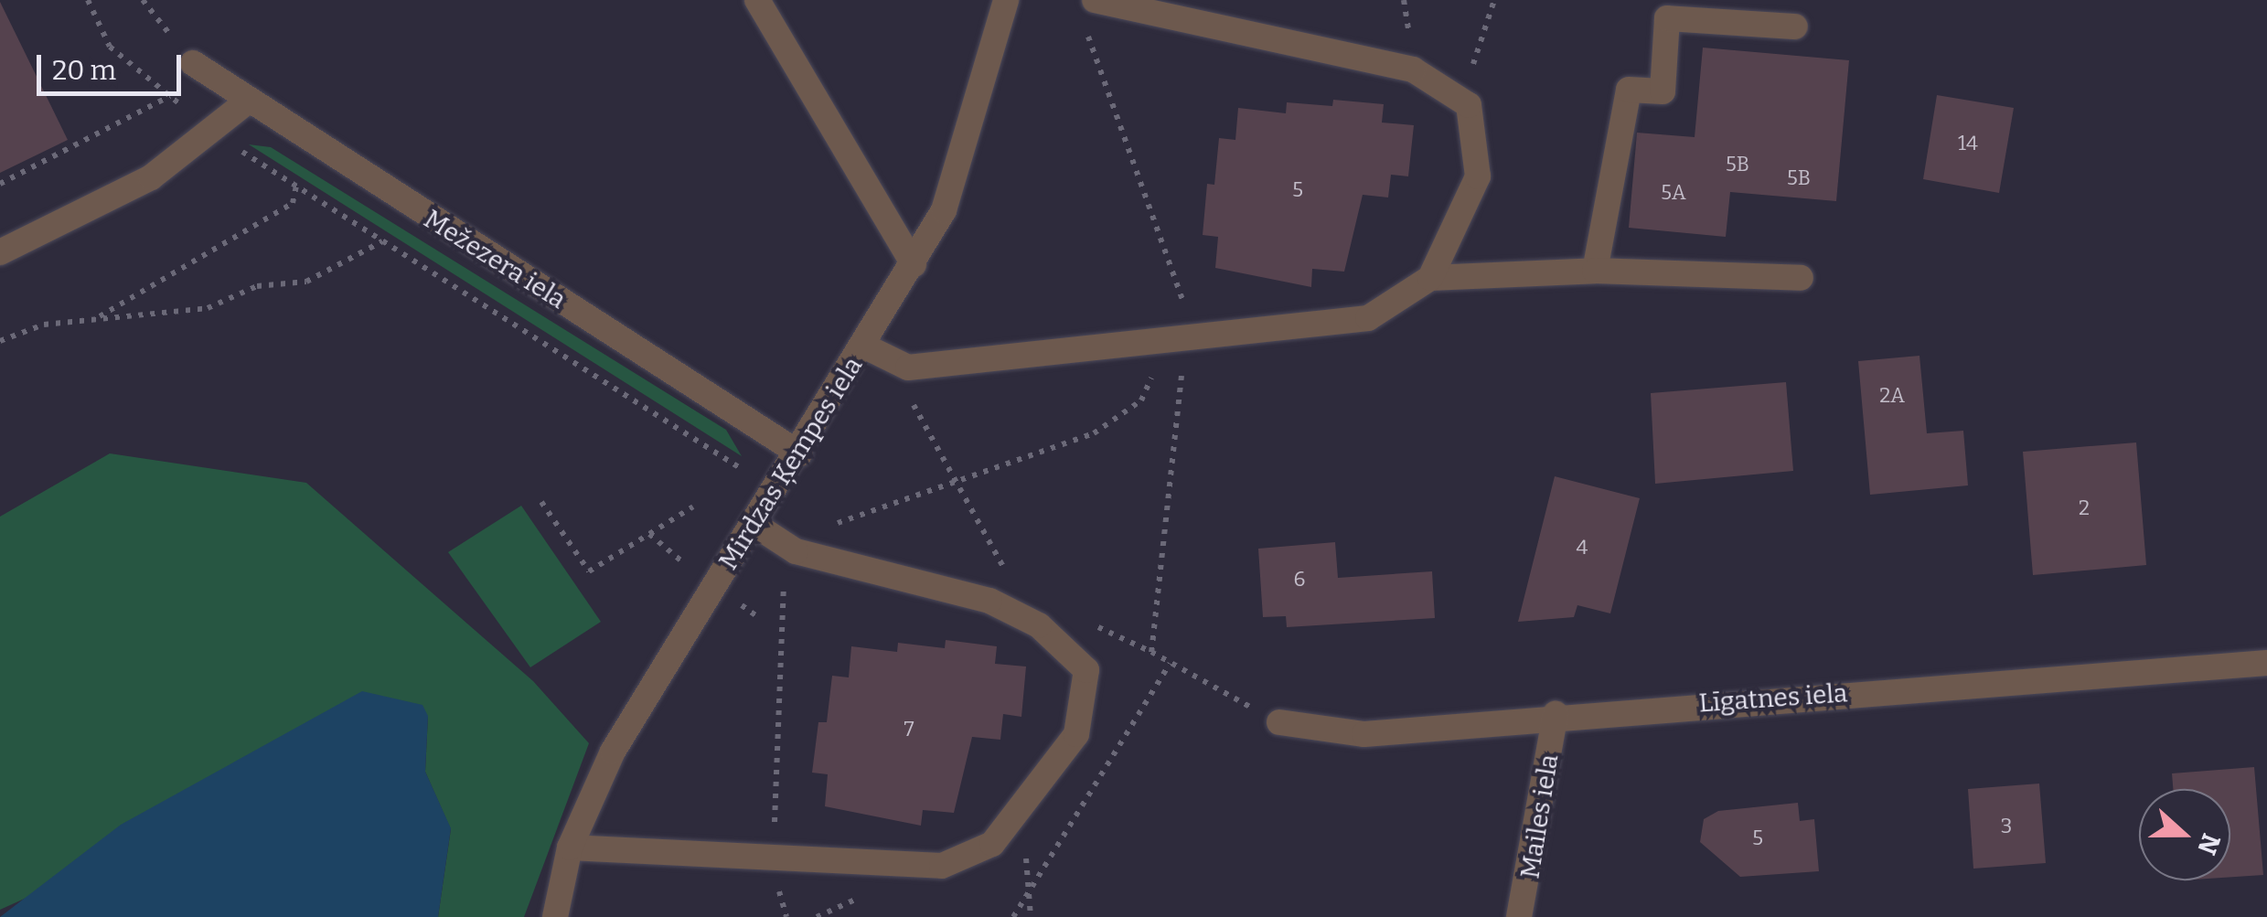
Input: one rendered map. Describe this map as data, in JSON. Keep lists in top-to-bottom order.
{
  "streets": {
    "street": [
      "Mežezera iela",
      "Mirdzas Ķempes iela",
      "Līgatnes iela",
      "Mailes iela"
    ]
  },
  "crossings": [
    ["Mežezera iela", "Mirdzas Ķempes iela"],
    ["Līgatnes iela", "Mailes iela"]
  ],
  "house_numbers": [
    "14",
    "5B",
    "5B",
    "5",
    "5A",
    "2A",
    "2",
    "4",
    "6",
    "7",
    "3",
    "5"
  ],
  "scale_bar": "20 m",
  "north": "right"
}
